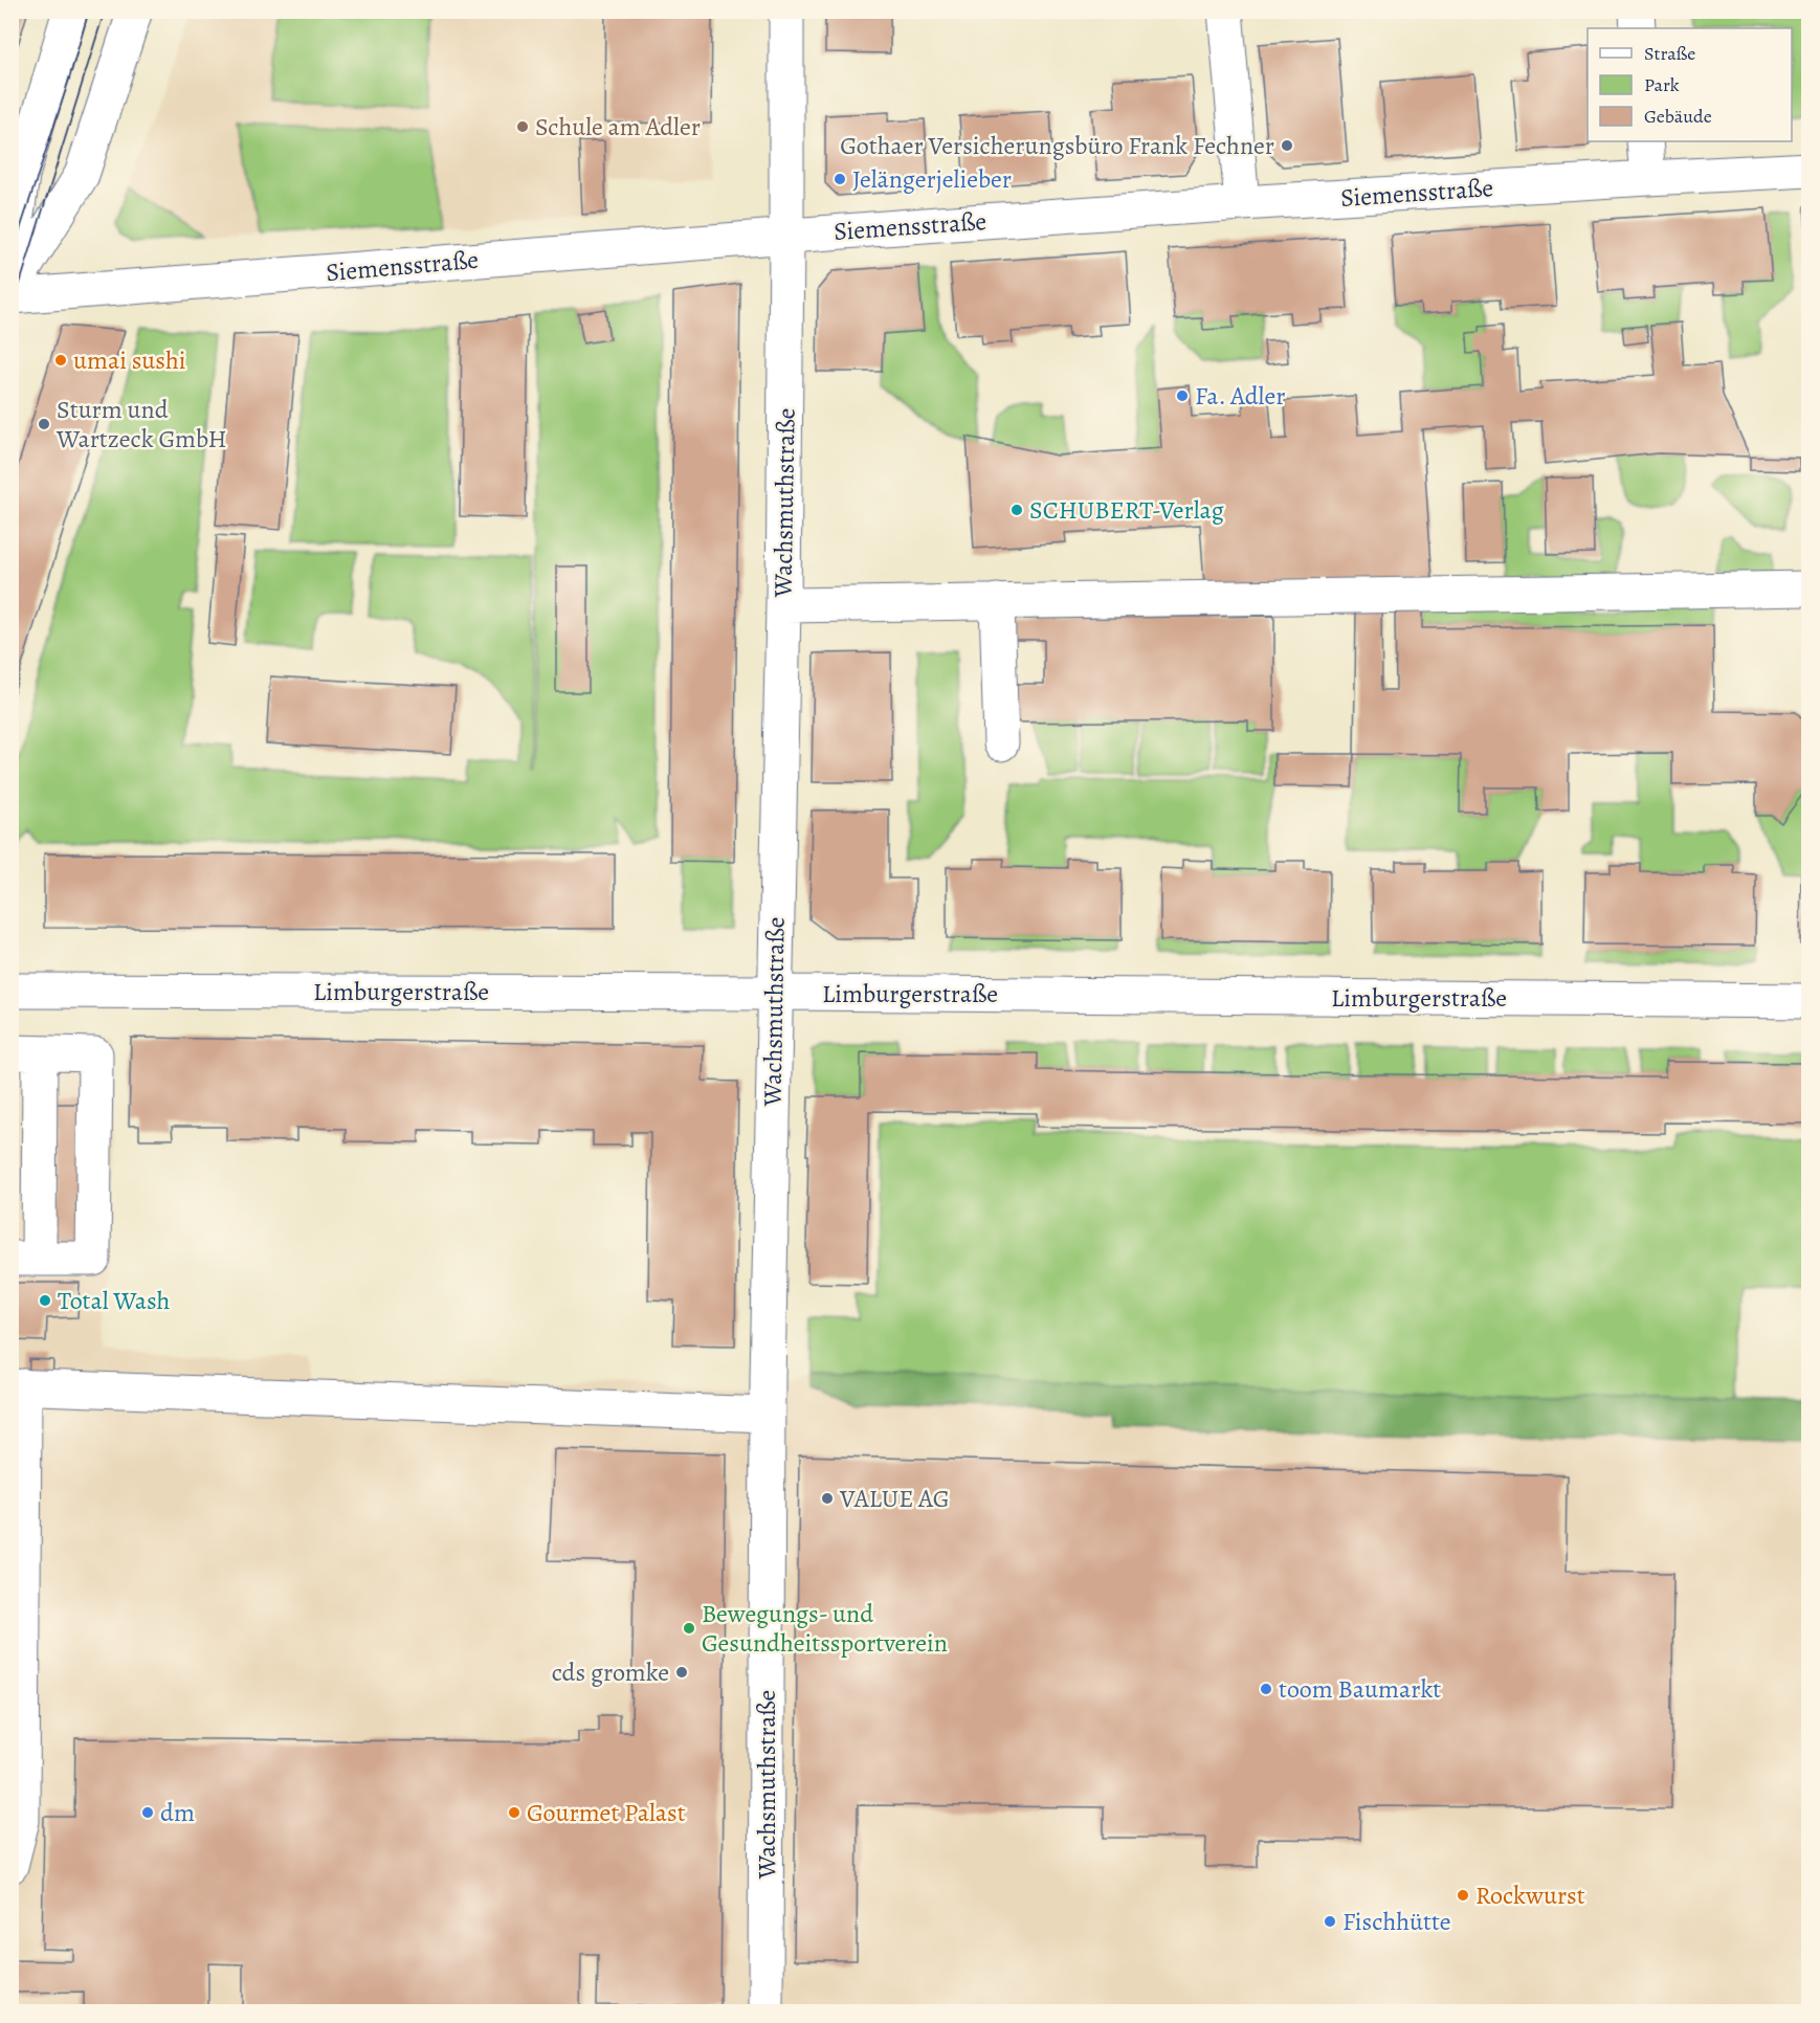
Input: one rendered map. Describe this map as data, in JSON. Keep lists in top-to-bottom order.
{
  "streets": {
    "street": ["Siemensstraße", "Wachsmuthstraße", "Limburgerstraße"]
  },
  "crossings": [
    ["Siemensstraße", "Wachsmuthstraße"],
    ["Wachsmuthstraße", "Limburgerstraße"]
  ],
  "places": [
    "Schule am Adler",
    "Gothaer Versicherungsbüro Frank Fechner",
    "Jelängerjelieber",
    "umai sushi",
    "Fa. Adler",
    "Sturm und Wartzeck GmbH",
    "SCHUBERT-Verlag",
    "Total Wash",
    "VALUE AG",
    "Bewegungs- und Gesundheitssportverein",
    "cds gromke",
    "toom Baumarkt",
    "dm",
    "Gourmet Palast",
    "Rockwurst",
    "Fischhütte"
  ],
  "legend": ["Straße", "Park", "Gebäude"]
}
